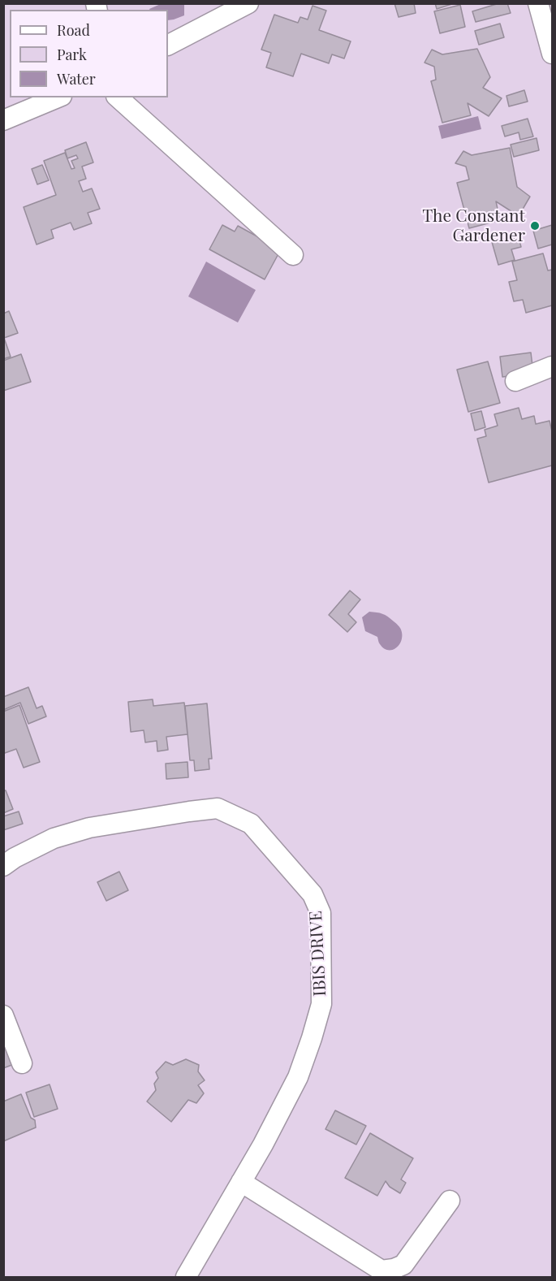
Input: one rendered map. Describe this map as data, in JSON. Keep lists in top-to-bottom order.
{
  "streets": {
    "street": ["IBIS DRIVE"]
  },
  "places": ["The Constant Gardener"],
  "legend": ["Road", "Park", "Water"]
}
